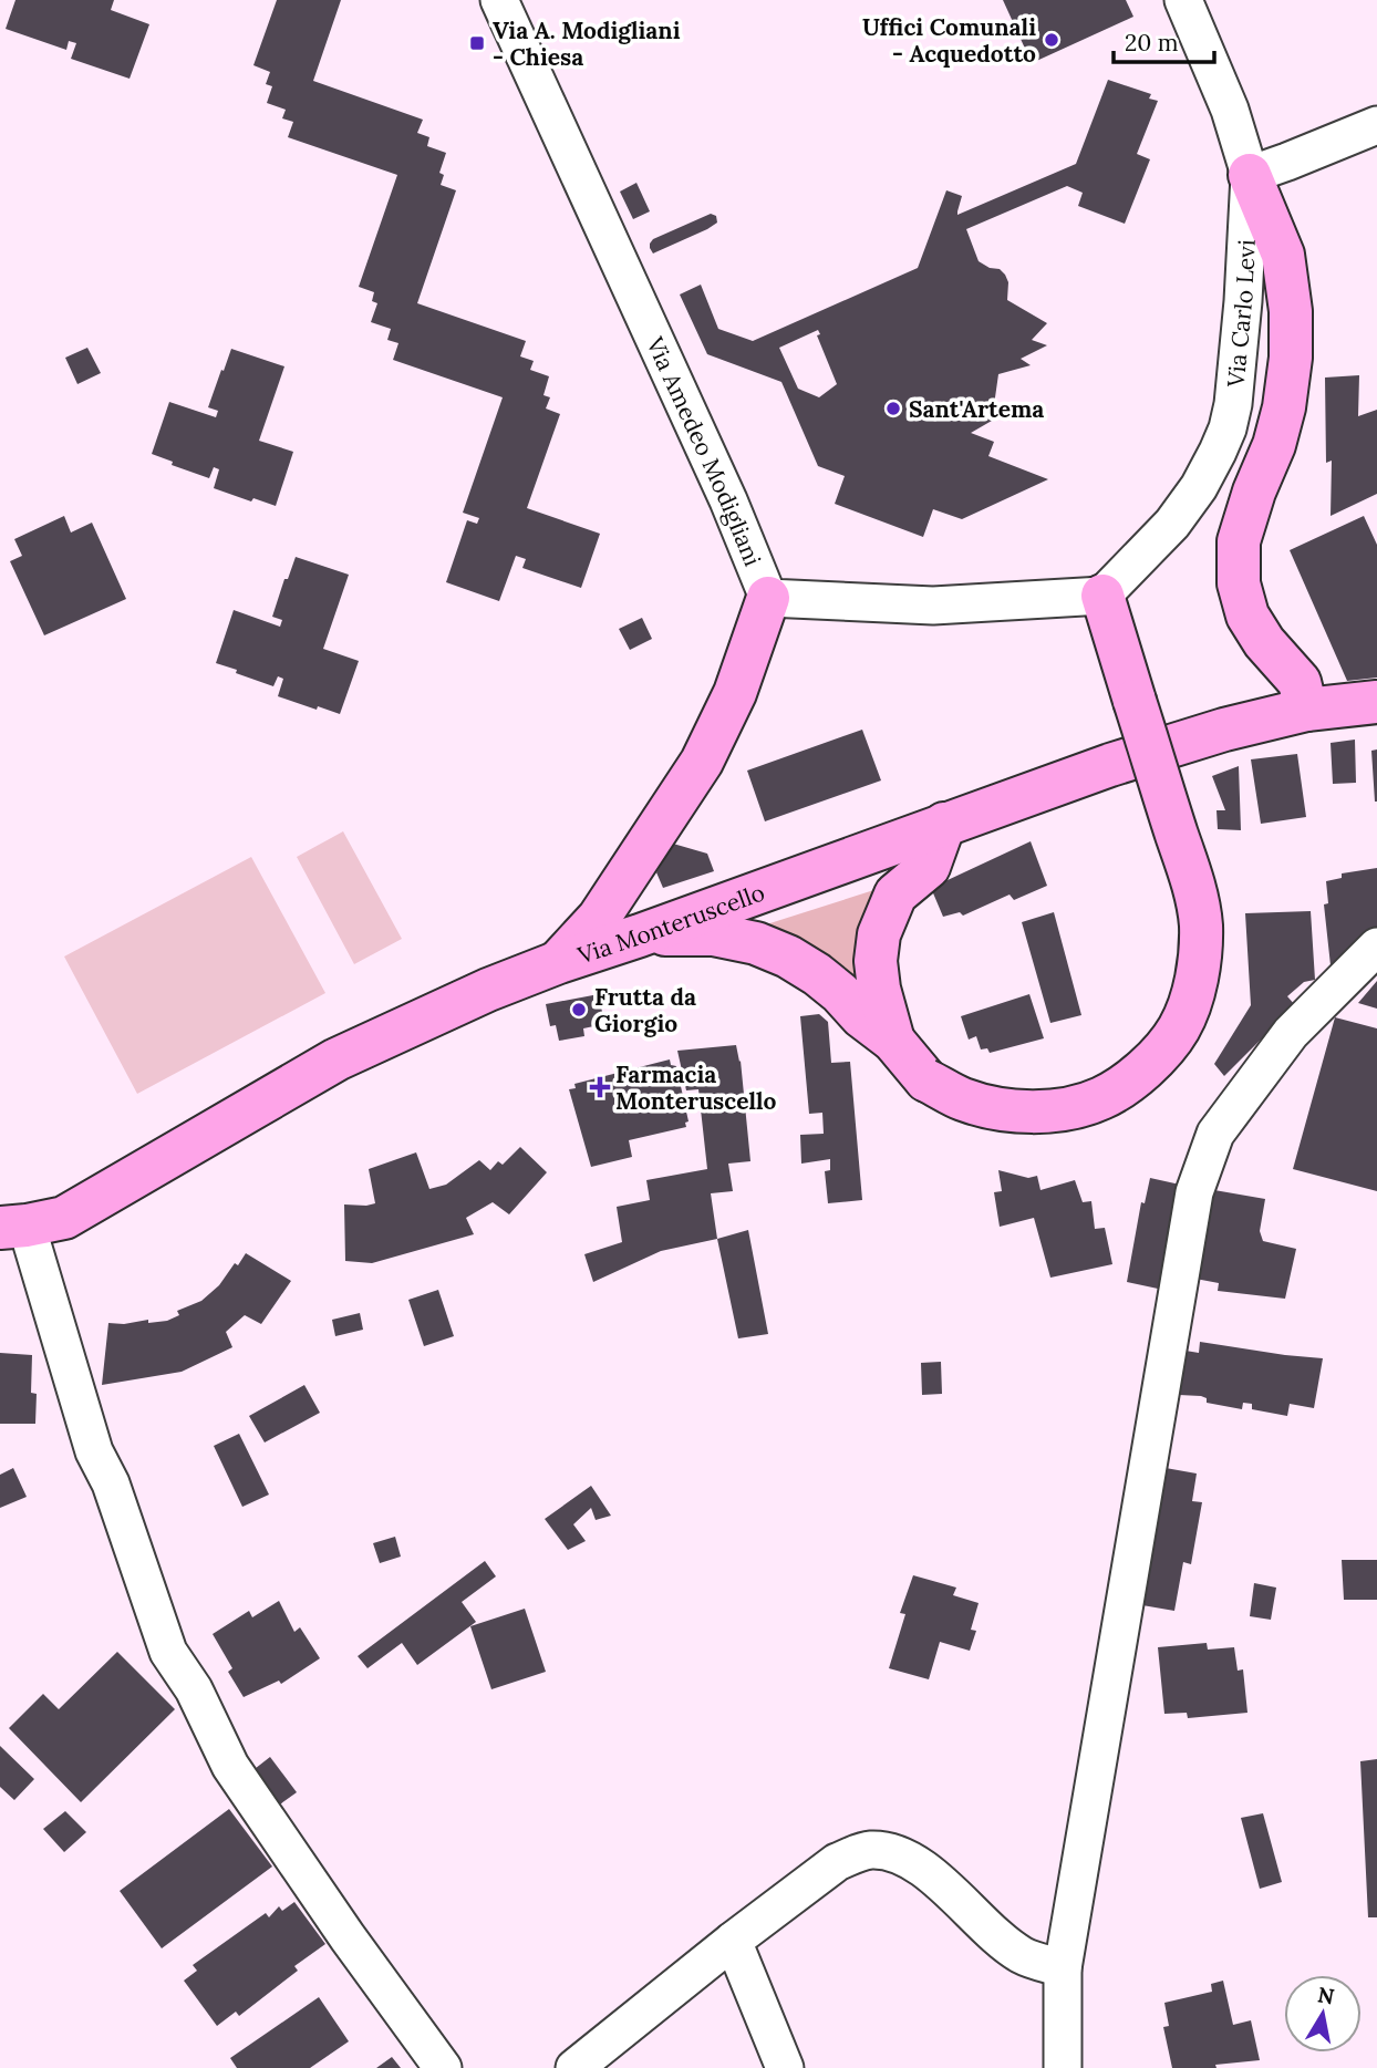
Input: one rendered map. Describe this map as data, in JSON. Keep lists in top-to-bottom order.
{
  "streets": {
    "street": ["Via Carlo Levi", "Via Amedeo Modigliani", "Via Monteruscello"]
  },
  "places": {
    "other": ["Uffici Comunali - Acquedotto", "Sant'Artema", "Frutta da Giorgio"],
    "transit": ["Via A. Modigliani - Chiesa"],
    "health": ["Farmacia Monteruscello"]
  },
  "scale_bar": "20 m",
  "north": "top"
}
